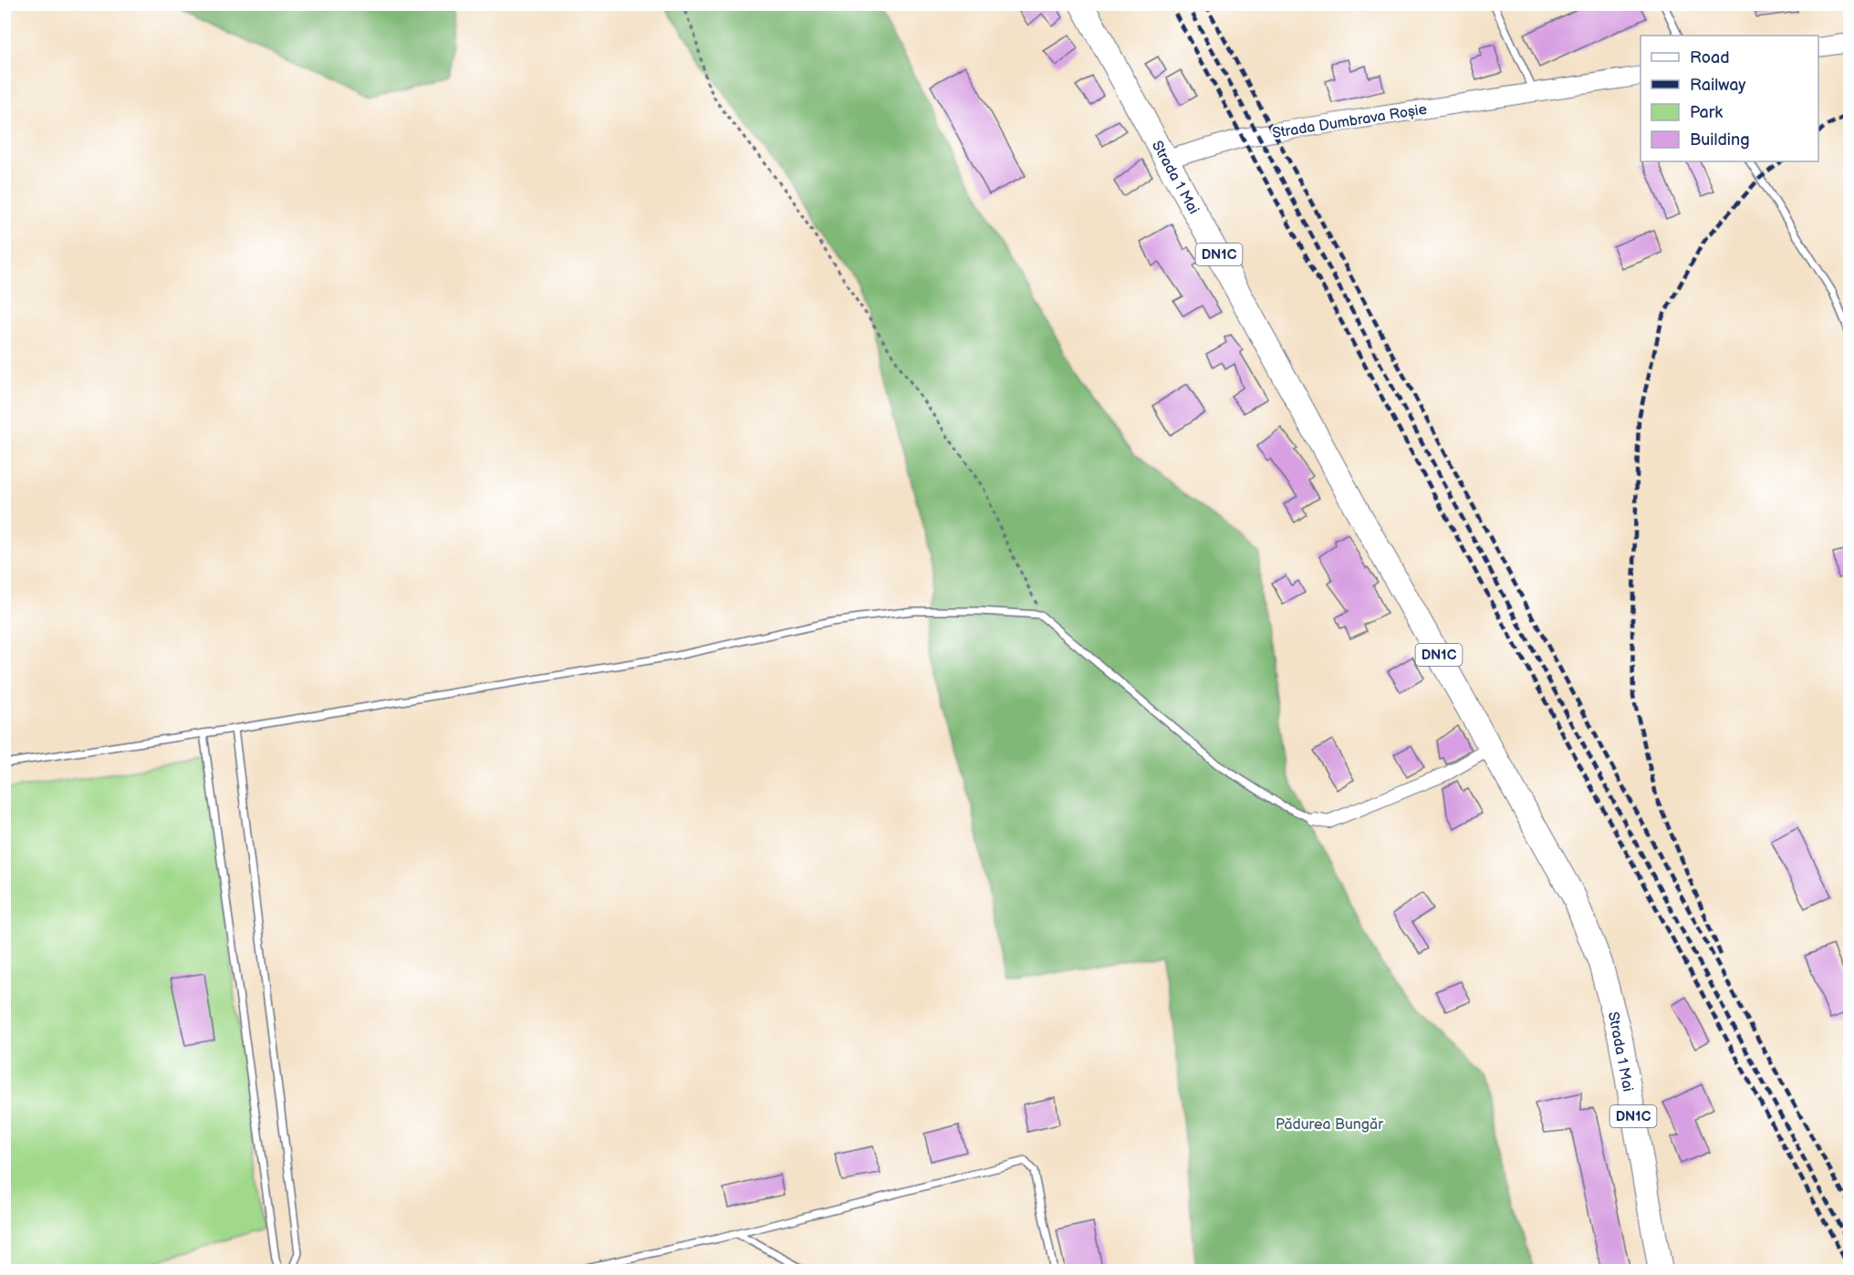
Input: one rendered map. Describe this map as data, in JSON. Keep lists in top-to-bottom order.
{
  "streets": {
    "highway": ["Strada 1 Mai", "DN1C"],
    "main road": ["Strada Dumbrava Roșie"]
  },
  "crossings": [
    ["Strada Dumbrava Roșie", "Strada 1 Mai"]
  ],
  "parks": ["Pădurea Bungăr"],
  "legend": [
    "Road",
    "Railway",
    "Park",
    "Building"
  ]
}
